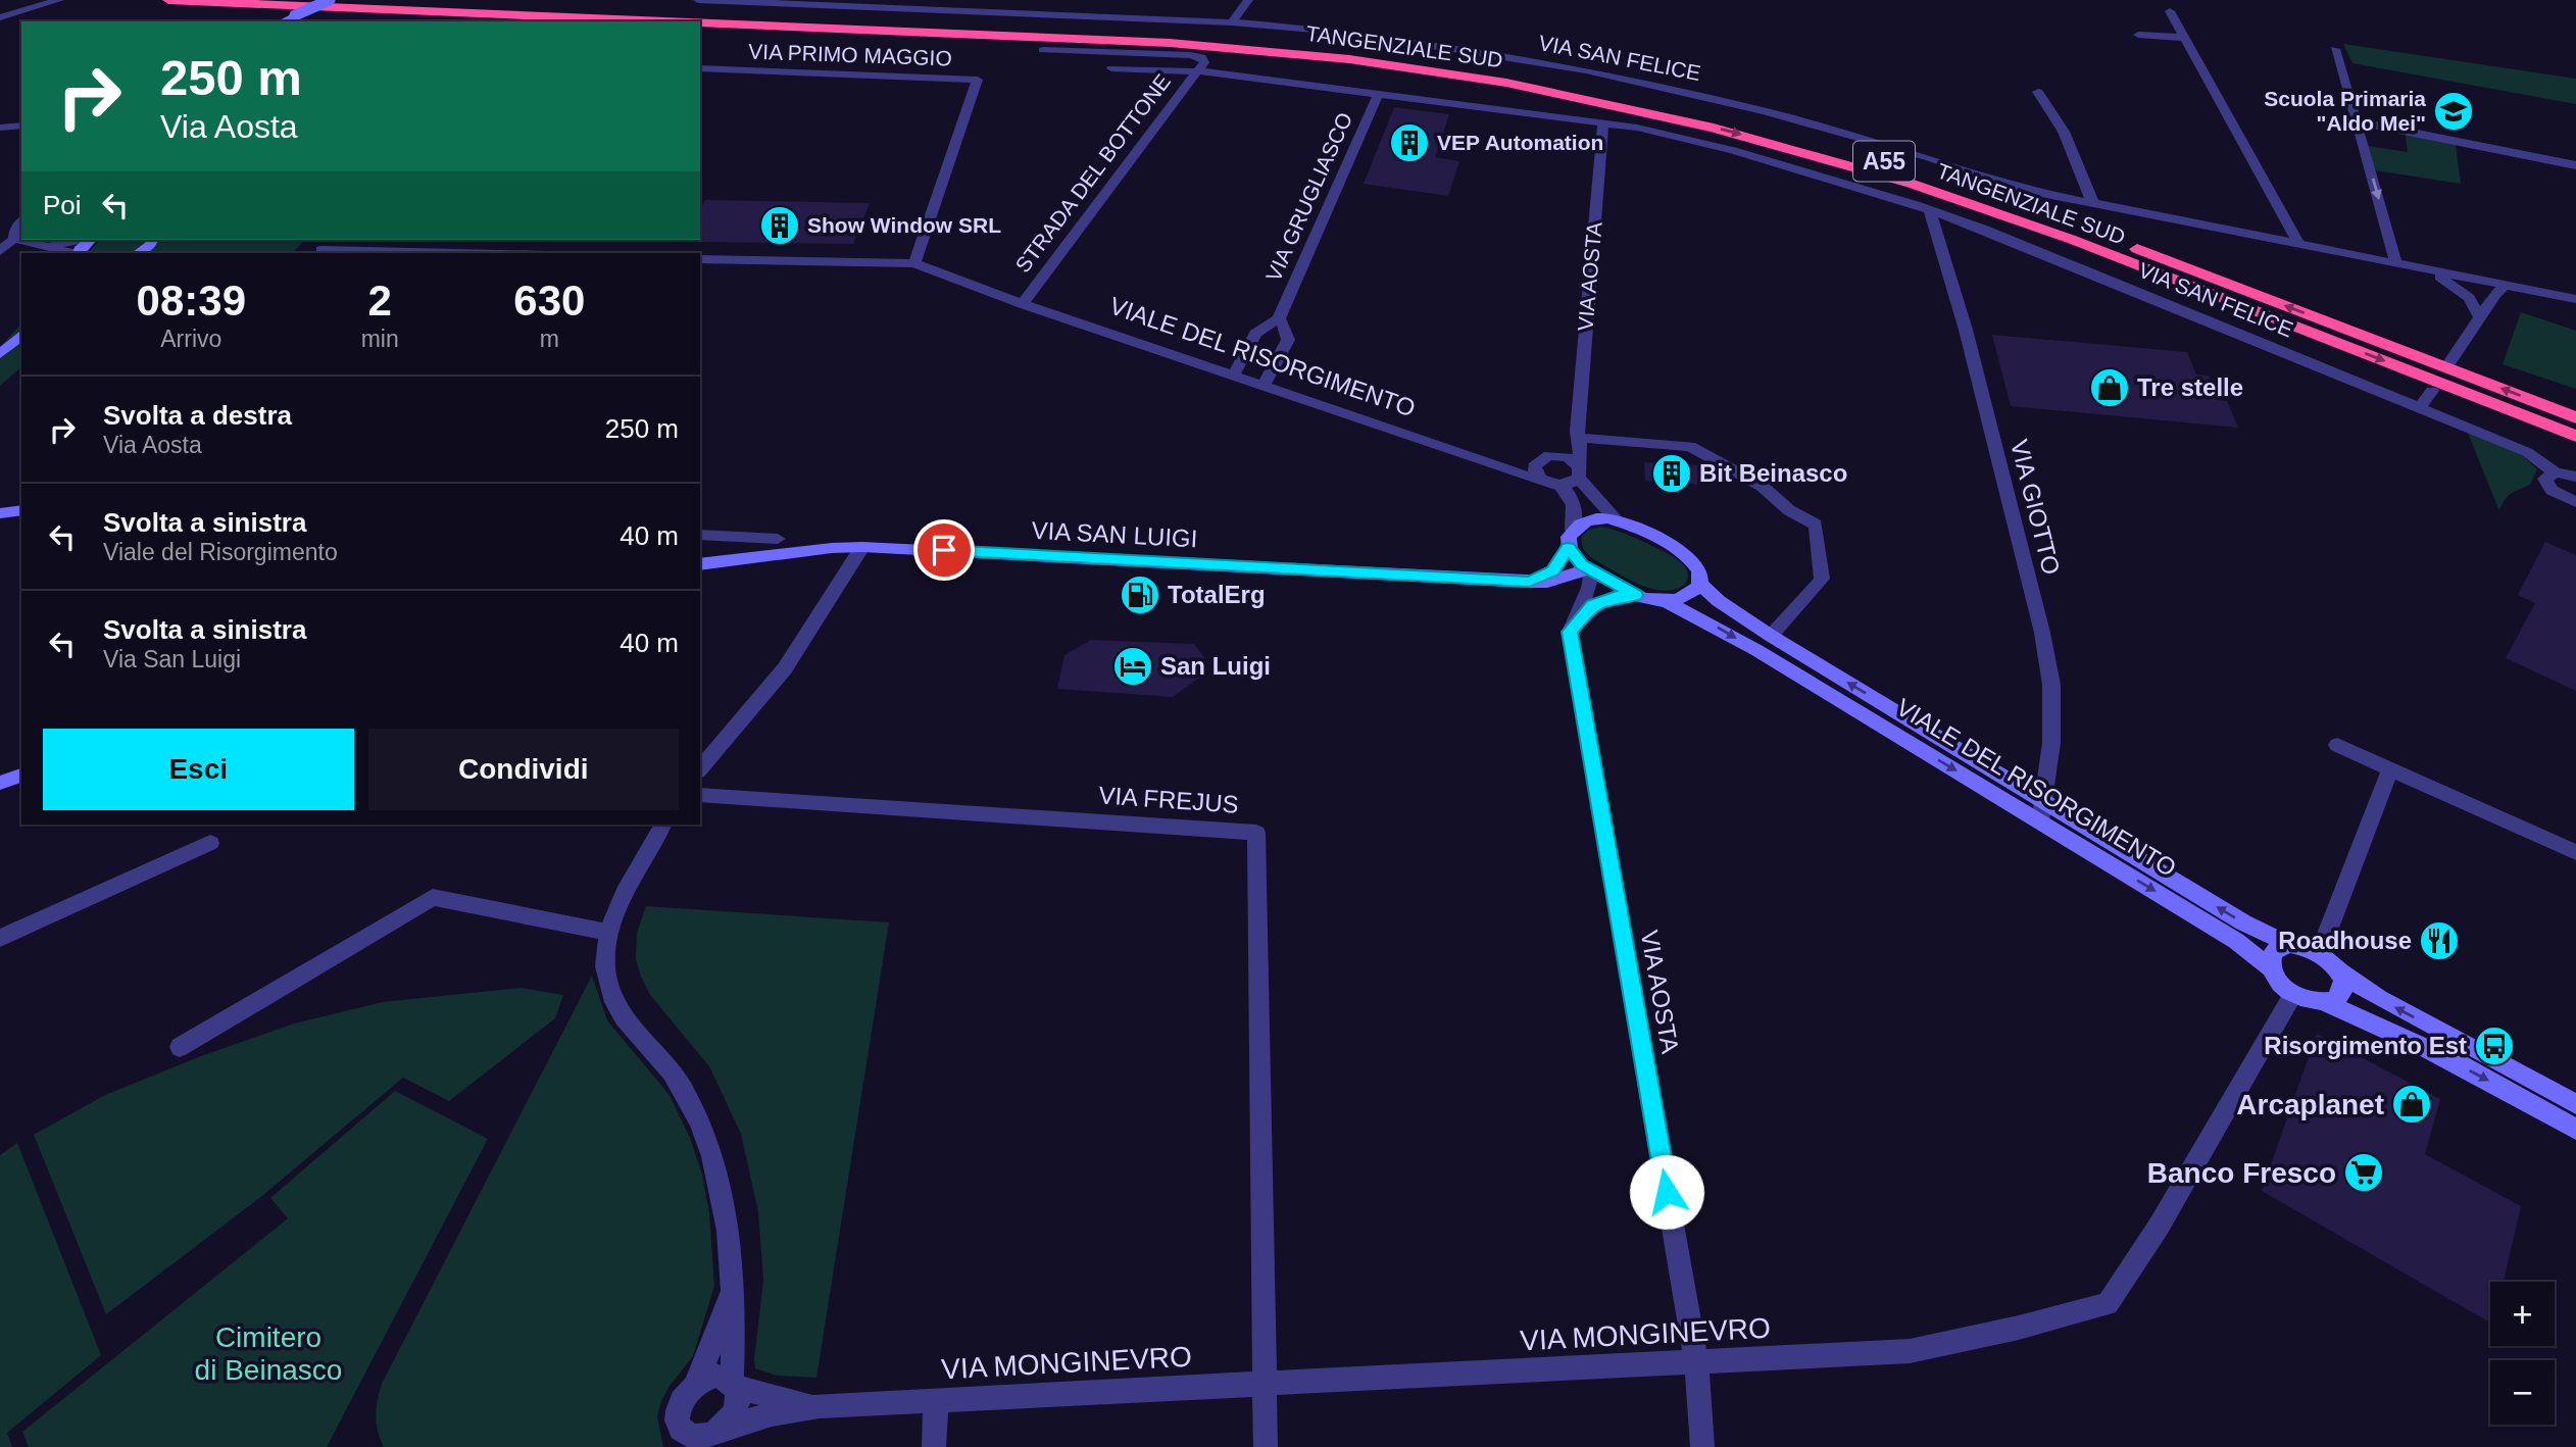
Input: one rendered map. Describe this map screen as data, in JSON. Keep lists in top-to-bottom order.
{
  "streets": {
    "highway": ["TANGENZIALE SUD", "A55"],
    "street": [
      "VIA PRIMO MAGGIO",
      "VIA SAN FELICE",
      "STRADA DEL BOTTONE",
      "VIA GRUGLIASCO",
      "VIA AOSTA",
      "VIALE DEL RISORGIMENTO",
      "VIA GIOTTO",
      "VIA SAN LUIGI",
      "VIA FREJUS",
      "VIA MONGINEVRO"
    ]
  },
  "crossings": [
    ["VIA SAN FELICE", "STRADA DEL BOTTONE"],
    ["VIA SAN FELICE", "VIA GRUGLIASCO"],
    ["VIA SAN FELICE", "VIA AOSTA"],
    ["VIA SAN FELICE", "VIA GIOTTO"],
    ["STRADA DEL BOTTONE", "VIALE DEL RISORGIMENTO"],
    ["VIA GRUGLIASCO", "VIALE DEL RISORGIMENTO"],
    ["VIA AOSTA", "VIALE DEL RISORGIMENTO"],
    ["VIA AOSTA", "VIA MONGINEVRO"],
    ["VIALE DEL RISORGIMENTO", "VIA GIOTTO"],
    ["VIALE DEL RISORGIMENTO", "VIA SAN LUIGI"],
    ["VIALE DEL RISORGIMENTO", "VIA MONGINEVRO"],
    ["VIA FREJUS", "VIA MONGINEVRO"]
  ],
  "parks": ["Cimitero di Beinasco"],
  "places": {
    "school or university": ["Scuola Primaria \"Aldo Mei\""],
    "building": ["VEP Automation", "Show Window SRL", "Bit Beinasco"],
    "shop": ["Tre stelle", "Arcaplanet"],
    "fuel station": ["TotalErg"],
    "hotel": ["San Luigi"],
    "restaurant": ["Roadhouse"],
    "bus stop": ["Risorgimento Est"],
    "supermarket": ["Banco Fresco"]
  },
  "page": {
    "turn": ["250 m", "Via Aosta"],
    "then": "Poi",
    "eta": [
      "08:39",
      "Arrivo",
      "2",
      "min",
      "630",
      "m"
    ],
    "list": [
      {
        "name": "Svolta a destra",
        "note": "Via Aosta",
        "value": "250 m"
      },
      {
        "name": "Svolta a sinistra",
        "note": "Viale del Risorgimento",
        "value": "40 m"
      },
      {
        "name": "Svolta a sinistra",
        "note": "Via San Luigi",
        "value": "40 m"
      }
    ],
    "buttons": ["Esci", "Condividi"],
    "map_buttons": ["+", "−"]
  }
}
